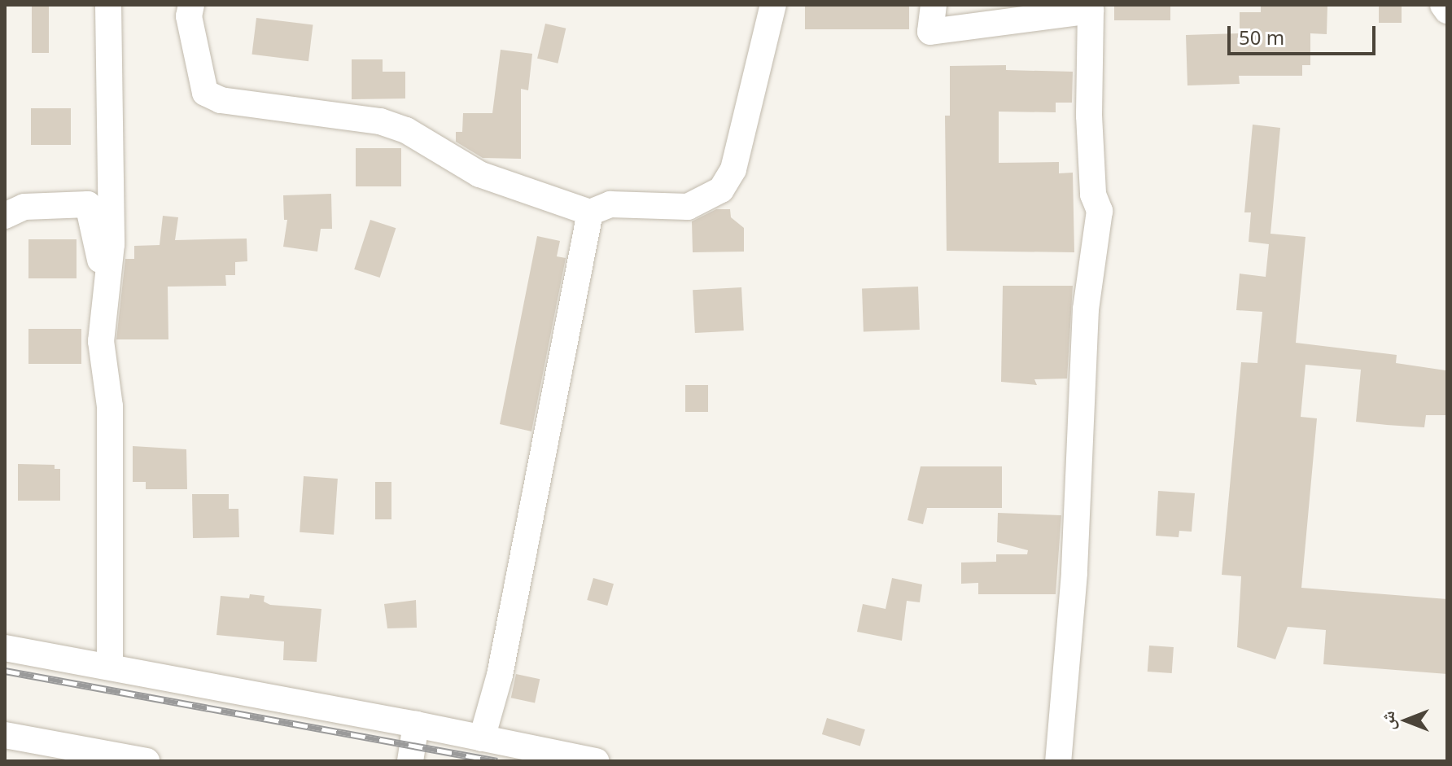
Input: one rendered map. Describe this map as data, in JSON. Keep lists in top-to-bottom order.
{
  "scale_bar": "50 m",
  "north": "left"
}
